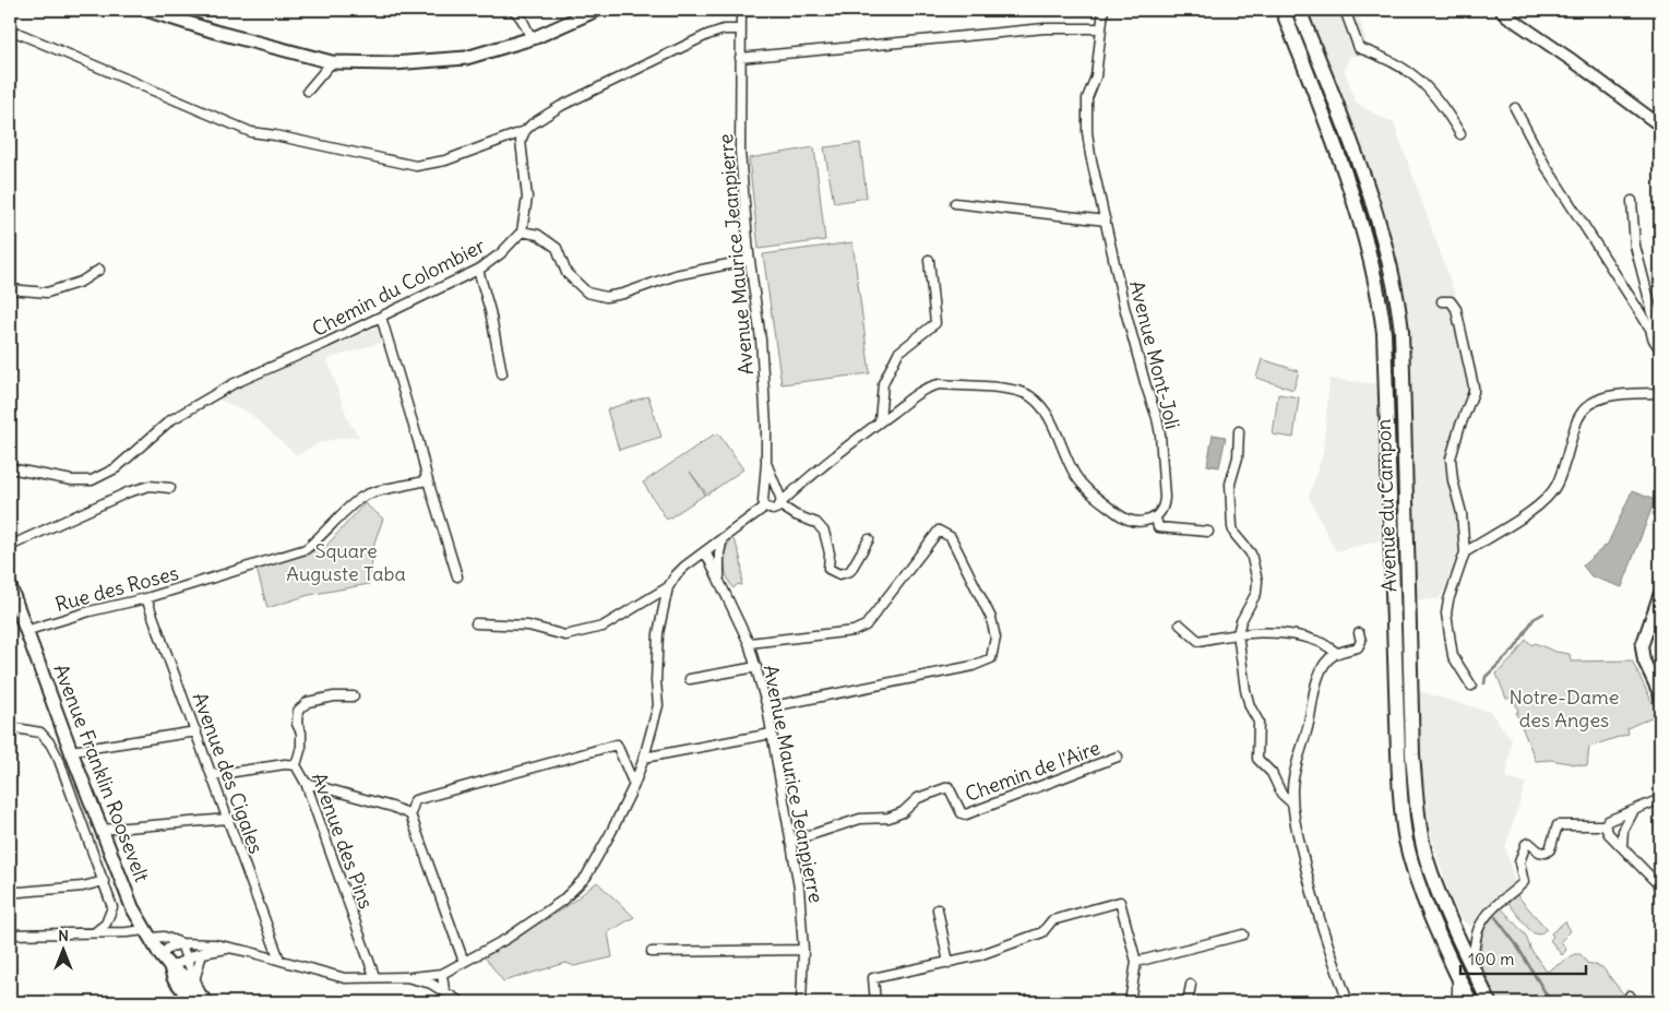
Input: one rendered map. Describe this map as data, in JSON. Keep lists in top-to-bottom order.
{
  "streets": {
    "main road": ["Avenue du Campon", "Avenue Franklin Roosevelt"],
    "street": [
      "Avenue Maurice Jeanpierre",
      "Chemin du Colombier",
      "Avenue Mont-Joli",
      "Rue des Roses",
      "Chemin de l'Aire",
      "Avenue des Cigales",
      "Avenue des Pins"
    ]
  },
  "crossings": [
    ["Avenue Maurice Jeanpierre", "Chemin de l'Aire"],
    ["Rue des Roses", "Avenue Franklin Roosevelt"],
    ["Rue des Roses", "Avenue des Cigales"],
    ["Avenue des Cigales", "Avenue des Pins"]
  ],
  "parks": ["Square Auguste Taba", "Notre-Dame des Anges"],
  "scale_bar": "100 m",
  "north": "top"
}
